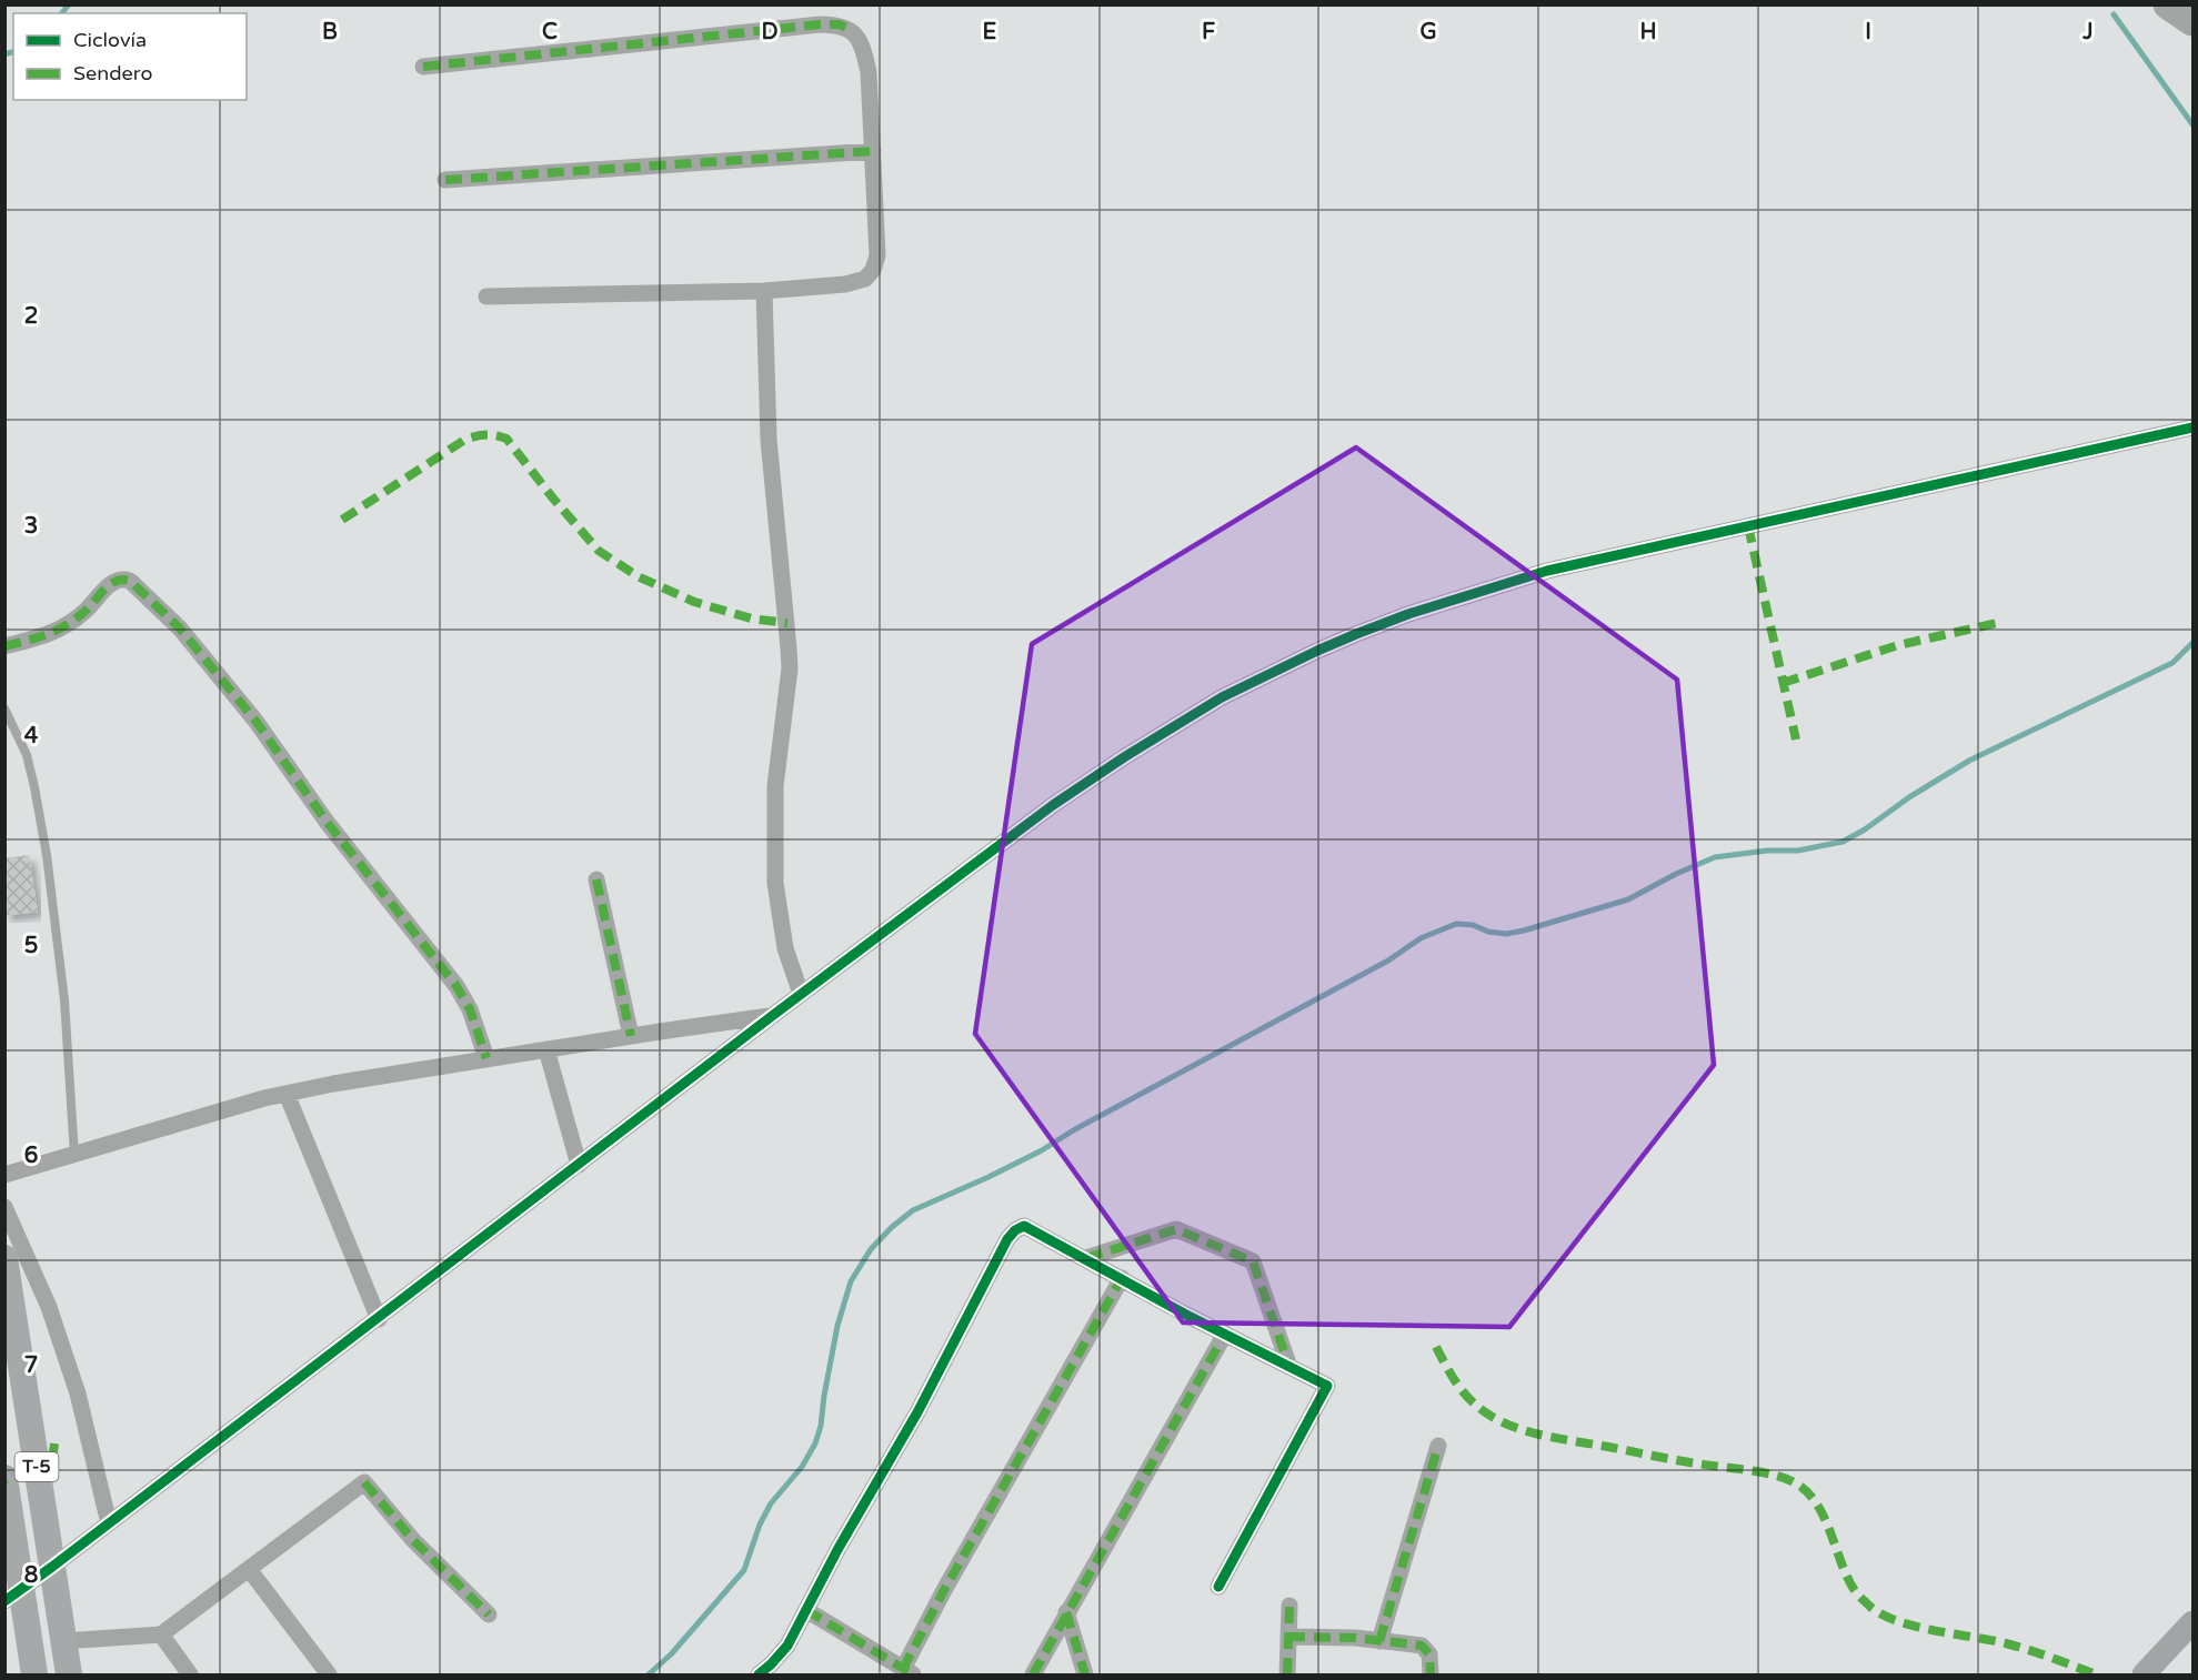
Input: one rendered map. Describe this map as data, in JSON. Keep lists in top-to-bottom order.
{
  "streets": {
    "main road": ["T-5"]
  },
  "legend": ["Ciclovía", "Sendero"],
  "grid": {
    "columns": [
      "B",
      "C",
      "D",
      "E",
      "F",
      "G",
      "H",
      "I",
      "J"
    ],
    "rows": [
      "2",
      "3",
      "4",
      "5",
      "6",
      "7",
      "8"
    ]
  }
}
